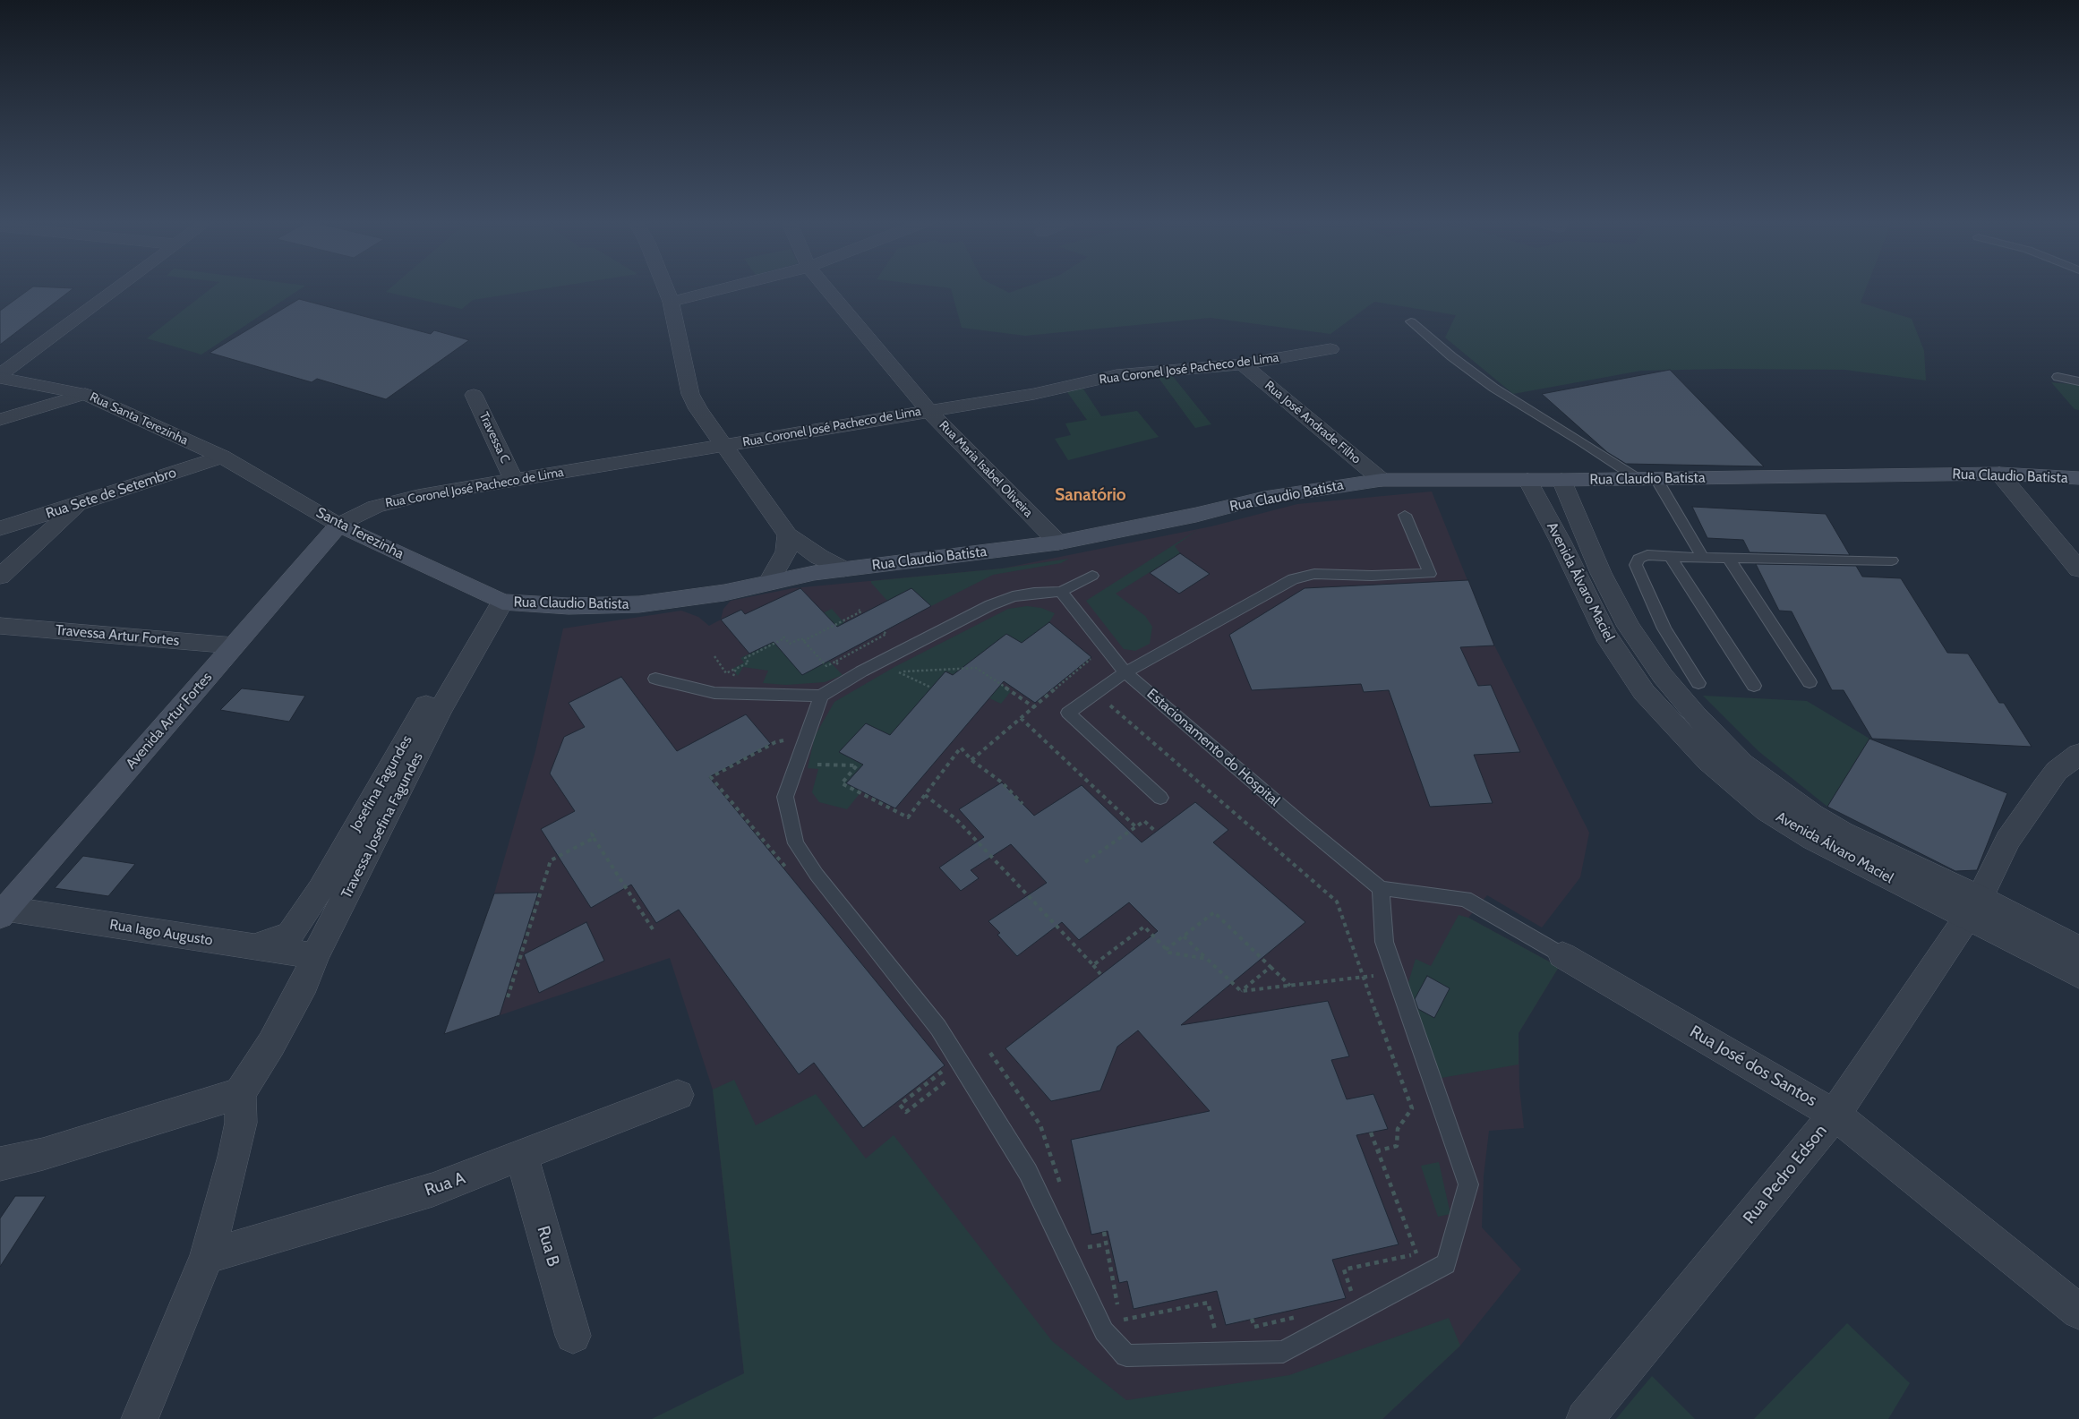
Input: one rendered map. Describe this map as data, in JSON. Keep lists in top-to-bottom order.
{
  "streets": {
    "main road": ["Rua Claudio Batista", "Santa Terezinha", "Avenida Artur Fortes"],
    "street": [
      "Rua Coronel José Pacheco de Lima",
      "Rua Santa Terezinha",
      "Rua José Andrade Filho",
      "Travessa C",
      "Rua Maria Isabel Oliveira",
      "Rua Sete de Setembro",
      "Avenida Álvaro Maciel",
      "Travessa Artur Fortes",
      "Josefina Fagundes",
      "Travessa Josefina Fagundes",
      "Rua Iago Augusto",
      "Rua José dos Santos",
      "Rua Pedro Edson",
      "Rua A",
      "Rua B"
    ],
    "lane": ["Estacionamento do Hospital"]
  },
  "crossings": [
    ["Rua Coronel José Pacheco de Lima", "Rua José Andrade Filho"],
    ["Rua Coronel José Pacheco de Lima", "Travessa C"],
    ["Rua Coronel José Pacheco de Lima", "Rua Maria Isabel Oliveira"],
    ["Rua Coronel José Pacheco de Lima", "Santa Terezinha"],
    ["Rua Coronel José Pacheco de Lima", "Avenida Artur Fortes"],
    ["Rua Santa Terezinha", "Rua Sete de Setembro"],
    ["Rua Santa Terezinha", "Santa Terezinha"],
    ["Rua José Andrade Filho", "Rua Claudio Batista"],
    ["Rua Maria Isabel Oliveira", "Rua Claudio Batista"],
    ["Rua Claudio Batista", "Santa Terezinha"],
    ["Rua Claudio Batista", "Avenida Álvaro Maciel"],
    ["Rua Claudio Batista", "Josefina Fagundes"],
    ["Rua Claudio Batista", "Travessa Josefina Fagundes"],
    ["Rua Sete de Setembro", "Santa Terezinha"],
    ["Santa Terezinha", "Avenida Artur Fortes"],
    ["Santa Terezinha", "Josefina Fagundes"],
    ["Santa Terezinha", "Travessa Josefina Fagundes"],
    ["Avenida Álvaro Maciel", "Rua Pedro Edson"],
    ["Travessa Artur Fortes", "Avenida Artur Fortes"],
    ["Avenida Artur Fortes", "Rua Iago Augusto"],
    ["Josefina Fagundes", "Travessa Josefina Fagundes"],
    ["Josefina Fagundes", "Rua Iago Augusto"],
    ["Travessa Josefina Fagundes", "Rua Iago Augusto"],
    ["Rua José dos Santos", "Rua Pedro Edson"],
    ["Rua A", "Rua B"]
  ],
  "districts": ["Sanatório"]
}
